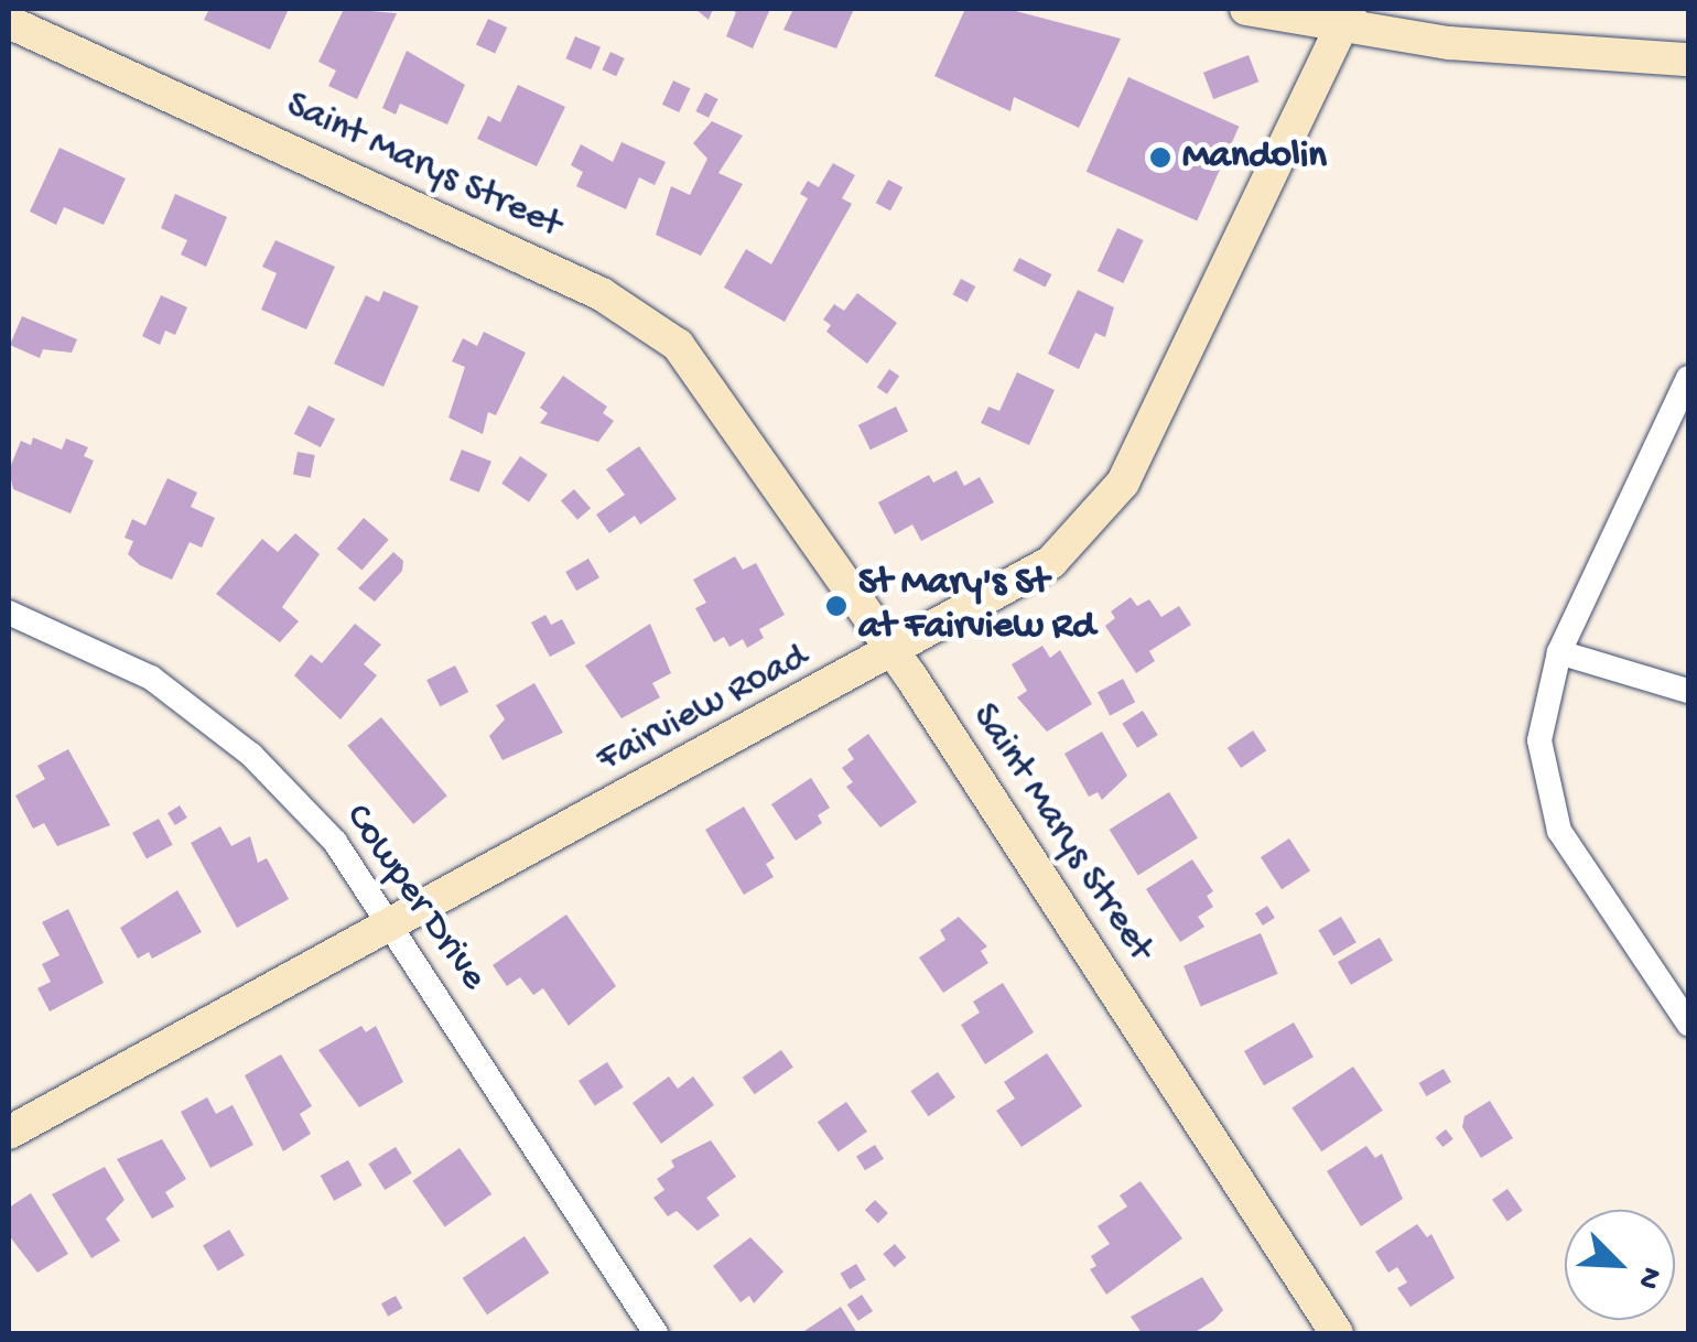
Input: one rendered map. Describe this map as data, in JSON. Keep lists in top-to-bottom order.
{
  "streets": {
    "main road": ["Saint Marys Street", "Fairview Road"],
    "street": ["Cowper Drive"]
  },
  "crossings": [
    ["Saint Marys Street", "Fairview Road"],
    ["Fairview Road", "Cowper Drive"]
  ],
  "places": ["Mandolin", "St Mary's St at Fairview Rd"],
  "north": "bottom right"
}
